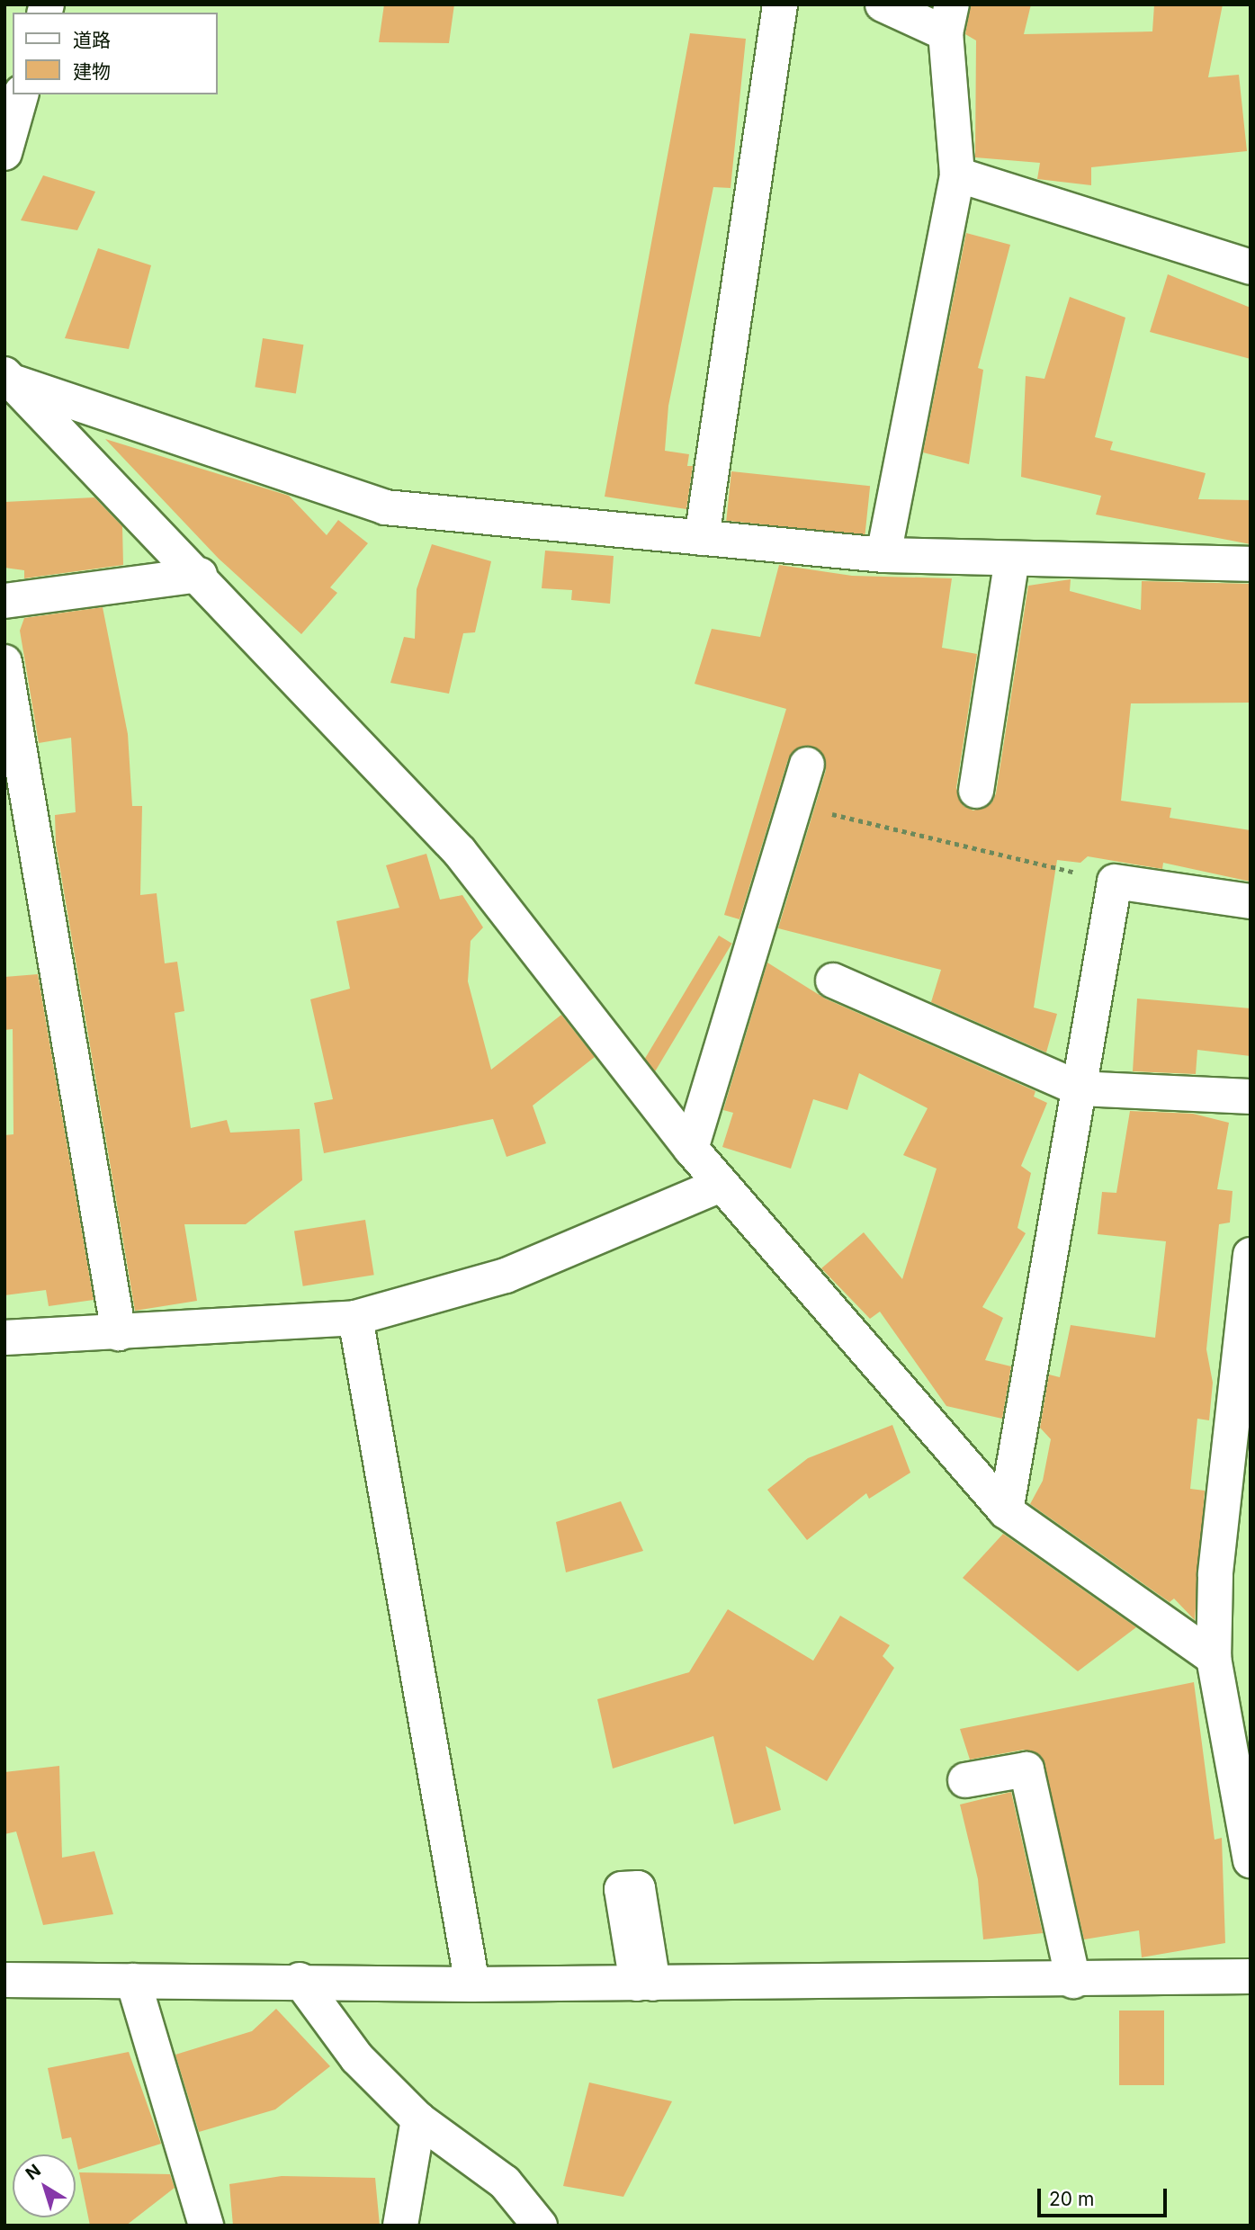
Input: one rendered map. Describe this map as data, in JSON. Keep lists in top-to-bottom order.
{
  "legend": ["道路", "建物"],
  "scale_bar": "20 m",
  "north": "top left"
}
